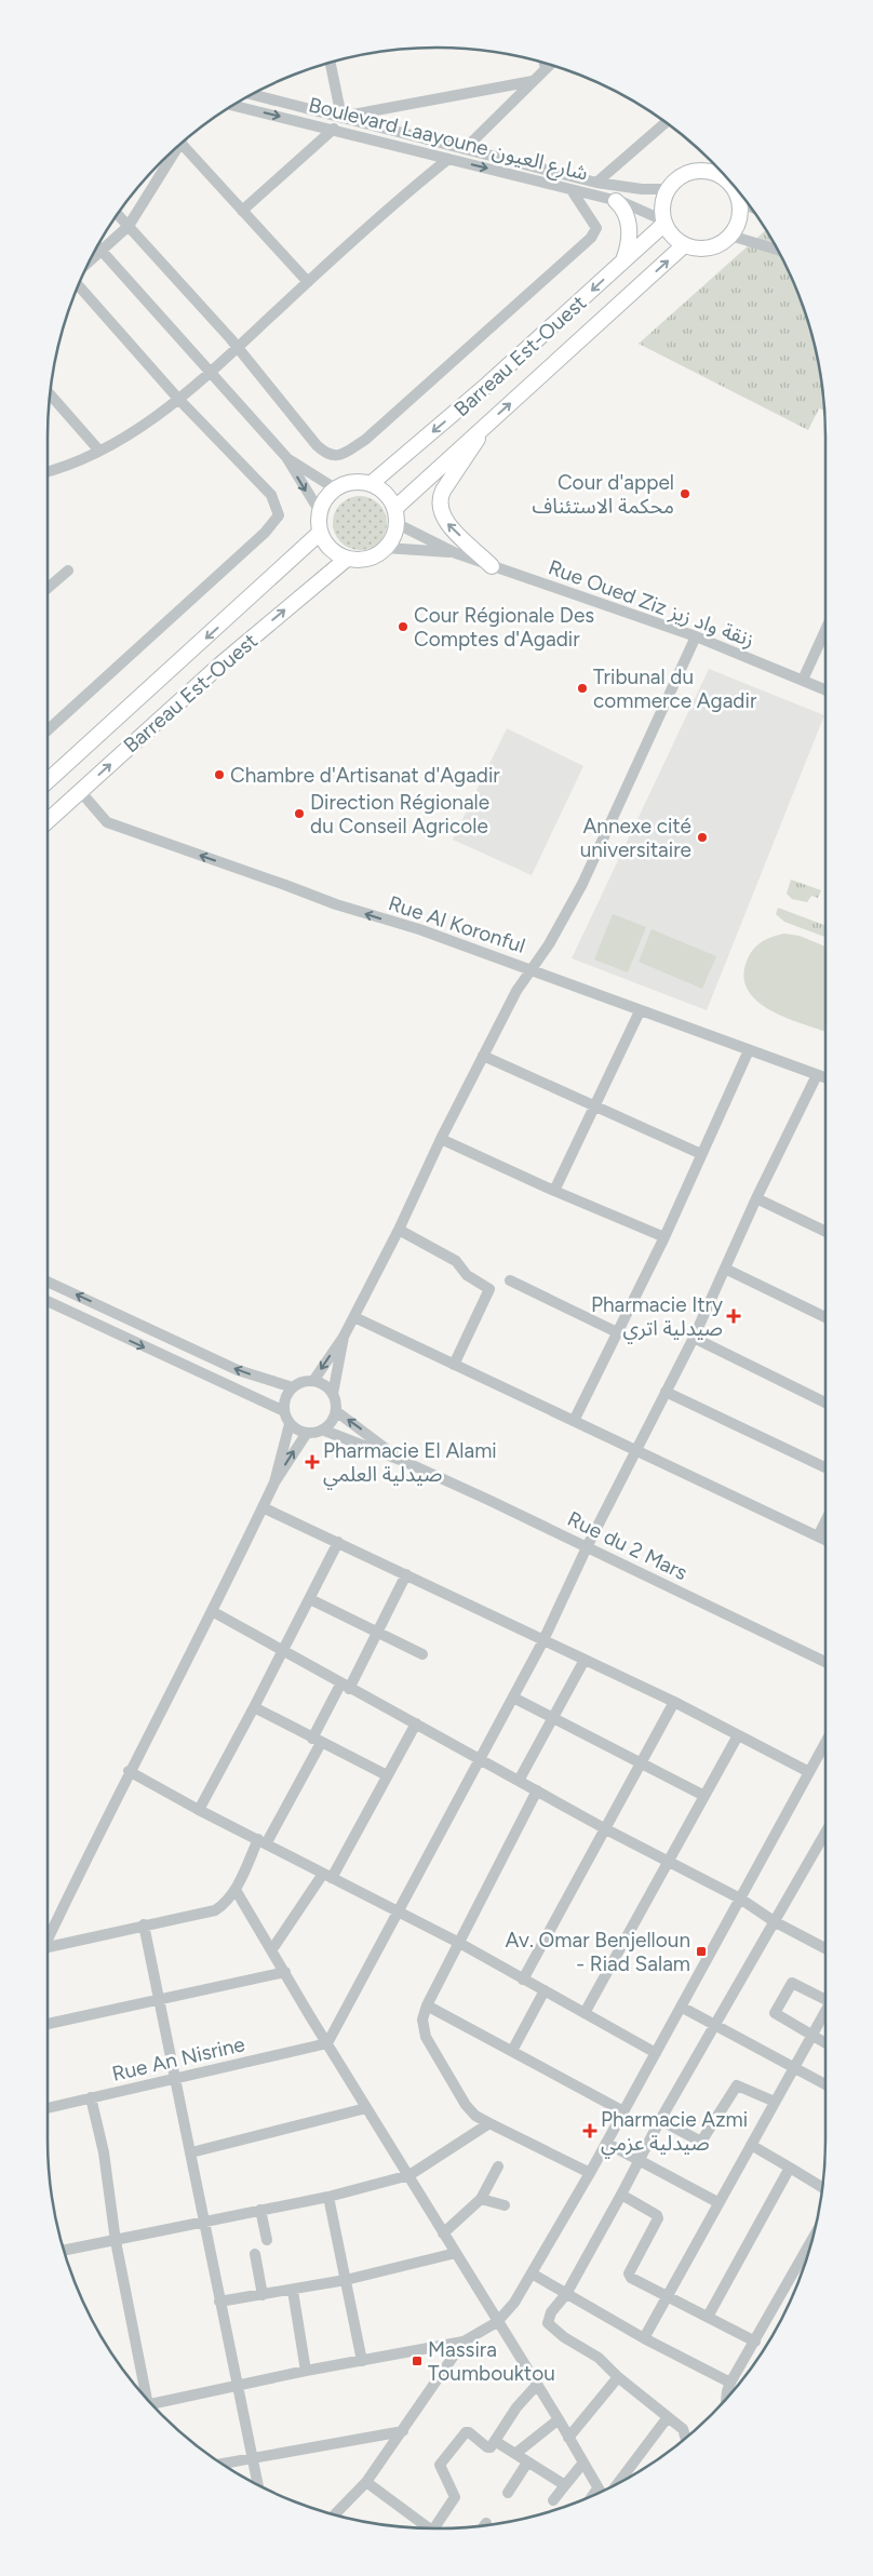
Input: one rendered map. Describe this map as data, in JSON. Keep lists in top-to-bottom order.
{
  "streets": {
    "main road": ["Barreau Est-Ouest"],
    "street": [
      "Boulevard Laayoune شارع العيون",
      "Rue Oued Ziz زنقة واد زيز",
      "Rue Al Koronful",
      "Rue du 2 Mars",
      "Rue An Nisrine"
    ]
  },
  "crossings": [
    ["Boulevard Laayoune شارع العيون", "Barreau Est-Ouest"],
    ["Barreau Est-Ouest", "Rue Oued Ziz زنقة واد زيز"],
    ["Barreau Est-Ouest", "Rue Al Koronful"]
  ],
  "one_way": ["Rue Al Koronful"],
  "places": {
    "other": [
      "Cour d'appel محكمة الاستئناف",
      "Cour Régionale Des Comptes d'Agadir",
      "Tribunal du commerce Agadir",
      "Chambre d'Artisanat d'Agadir",
      "Direction Régionale du Conseil Agricole",
      "Annexe cité universitaire"
    ],
    "health": ["Pharmacie Itry صيدلية اتري", "Pharmacie El Alami صيدلية العلمي", "Pharmacie Azmi صيدلية عزمي"],
    "transit": ["Av. Omar Benjelloun - Riad Salam", "Massira Toumbouktou"]
  }
}
